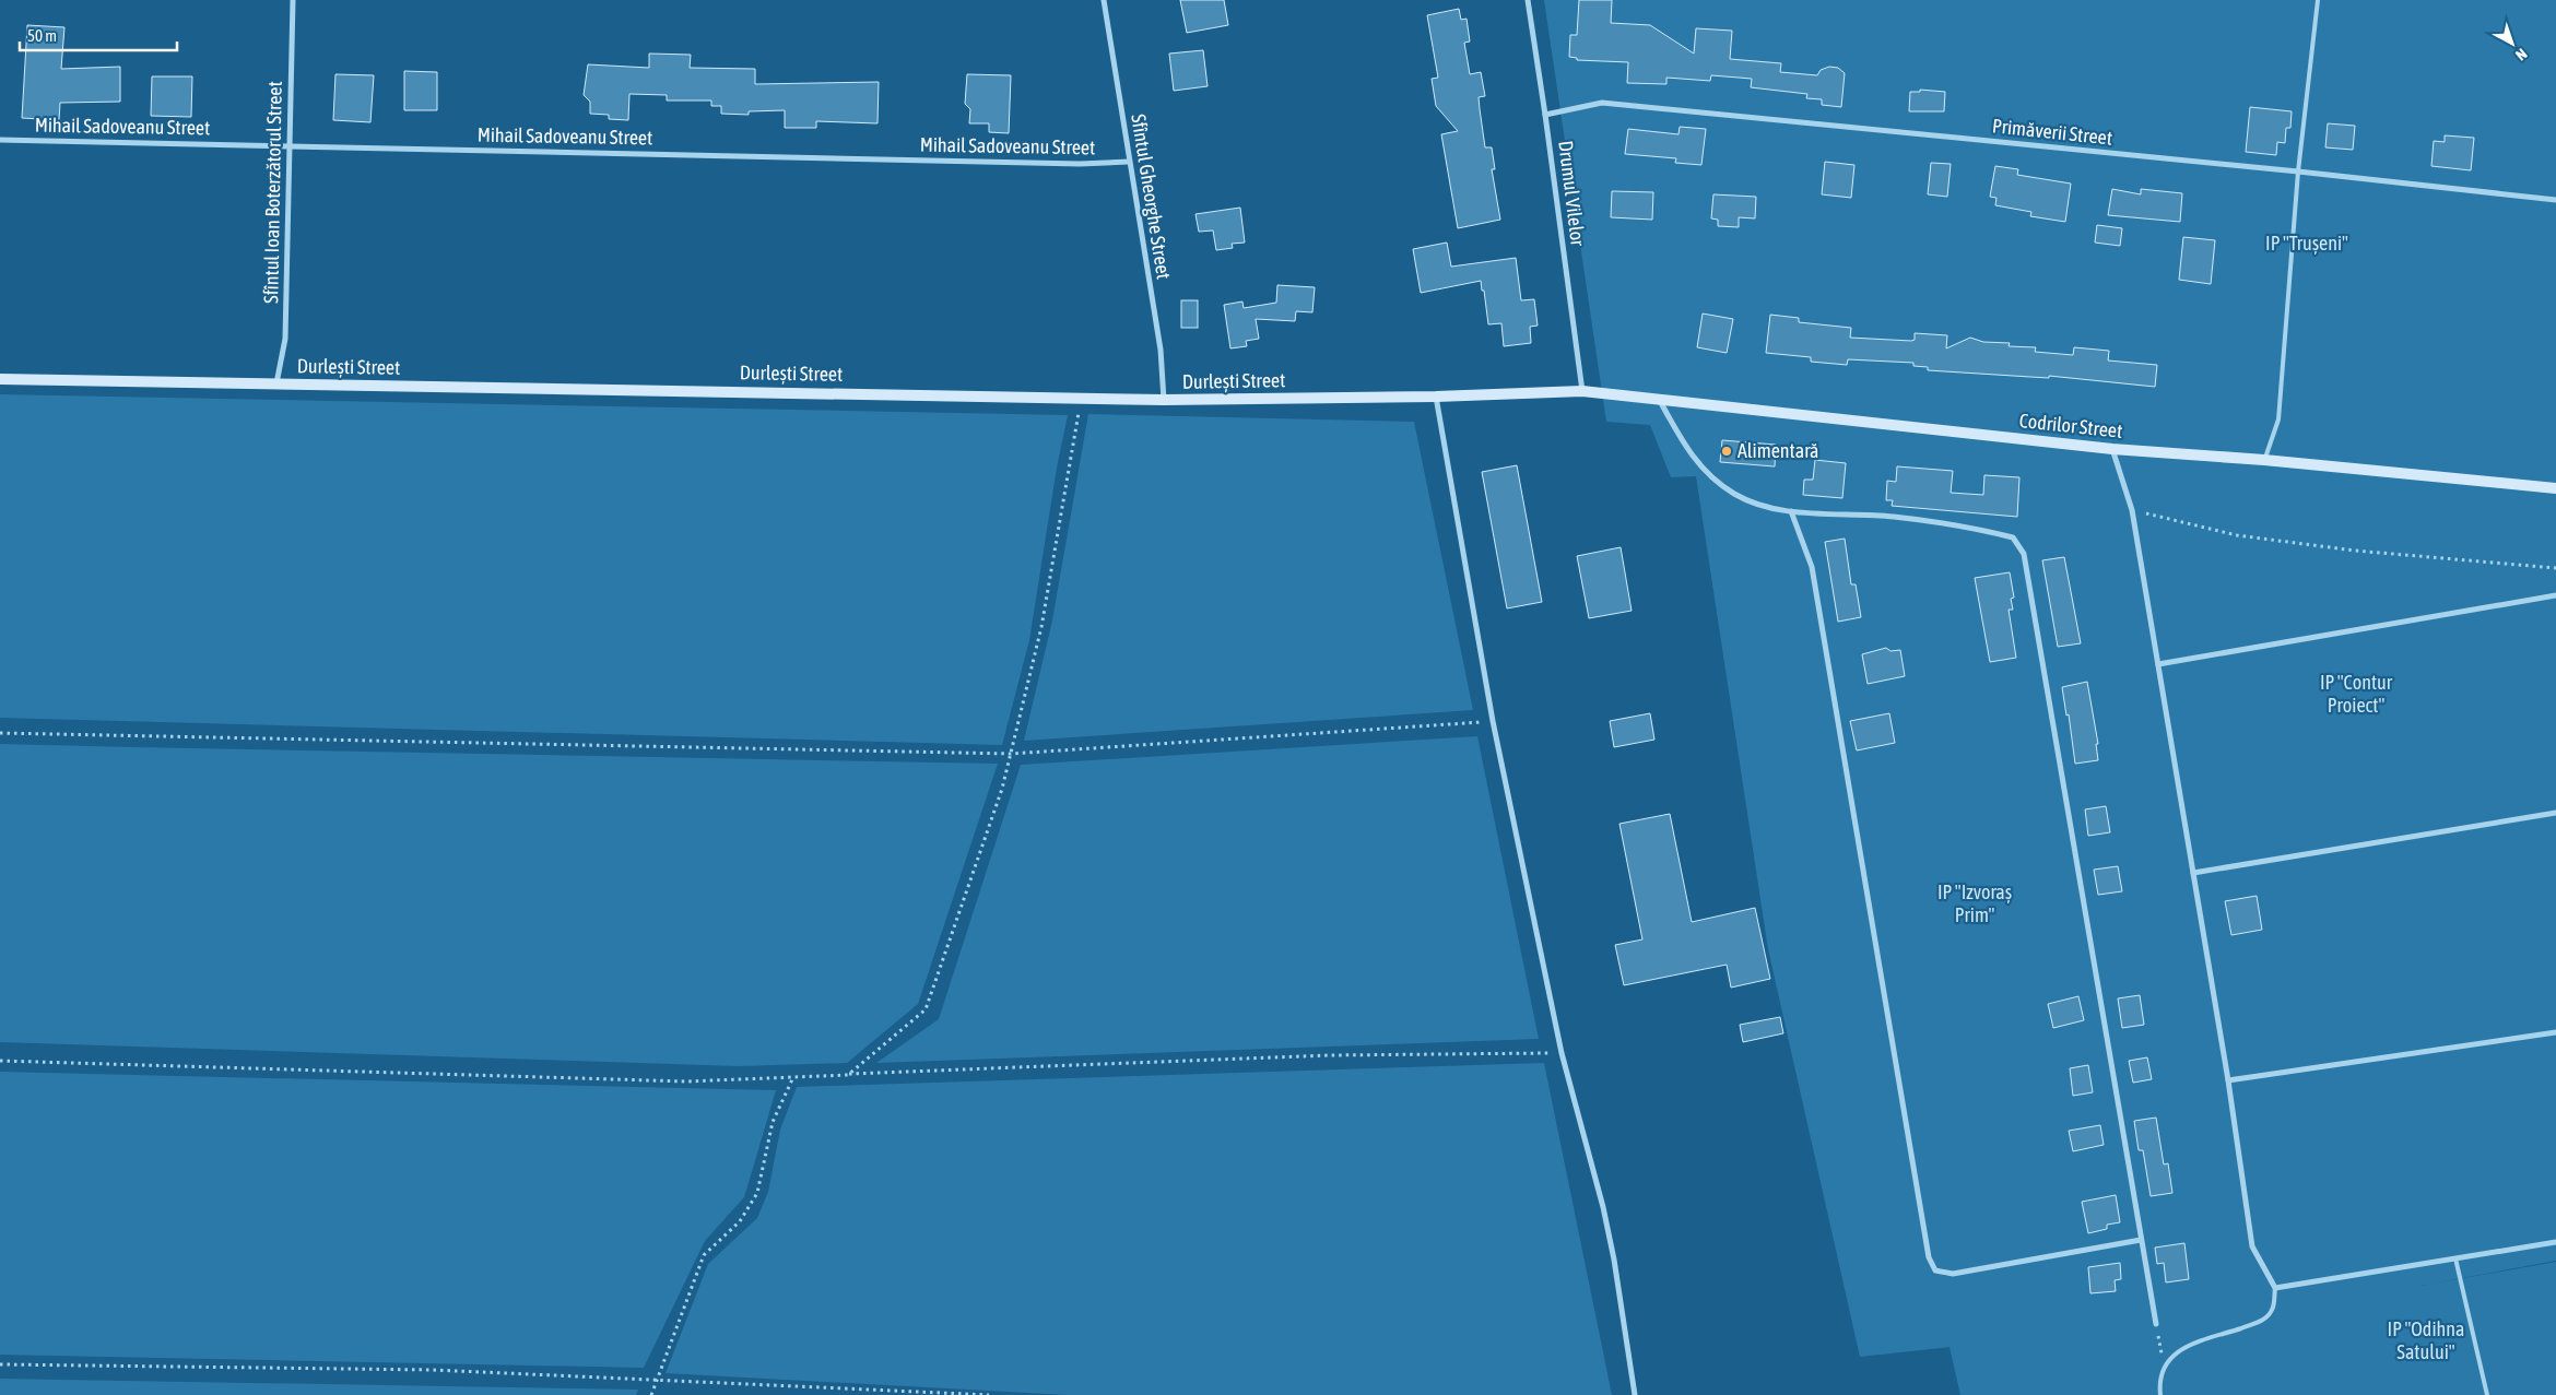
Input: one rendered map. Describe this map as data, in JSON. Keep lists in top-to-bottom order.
{
  "streets": {
    "street": [
      "Mihail Sadoveanu Street",
      "Primăverii Street",
      "Sfîntul Ioan Boterzătorul Street",
      "Drumul Vilelor",
      "Sfîntul Gheorghe Street",
      "Durlești Street",
      "Codrilor Street"
    ]
  },
  "crossings": [
    ["Mihail Sadoveanu Street", "Sfîntul Ioan Boterzătorul Street"],
    ["Mihail Sadoveanu Street", "Sfîntul Gheorghe Street"],
    ["Primăverii Street", "Drumul Vilelor"],
    ["Sfîntul Ioan Boterzătorul Street", "Durlești Street"],
    ["Drumul Vilelor", "Durlești Street"],
    ["Drumul Vilelor", "Codrilor Street"],
    ["Sfîntul Gheorghe Street", "Durlești Street"],
    ["Durlești Street", "Codrilor Street"]
  ],
  "parks": [
    "IP \"Trușeni\"",
    "IP \"Contur Proiect\"",
    "IP \"Izvoraș Prim\"",
    "IP \"Odihna Satului\""
  ],
  "places": ["Alimentară"],
  "scale_bar": "50 m",
  "north": "bottom right"
}
